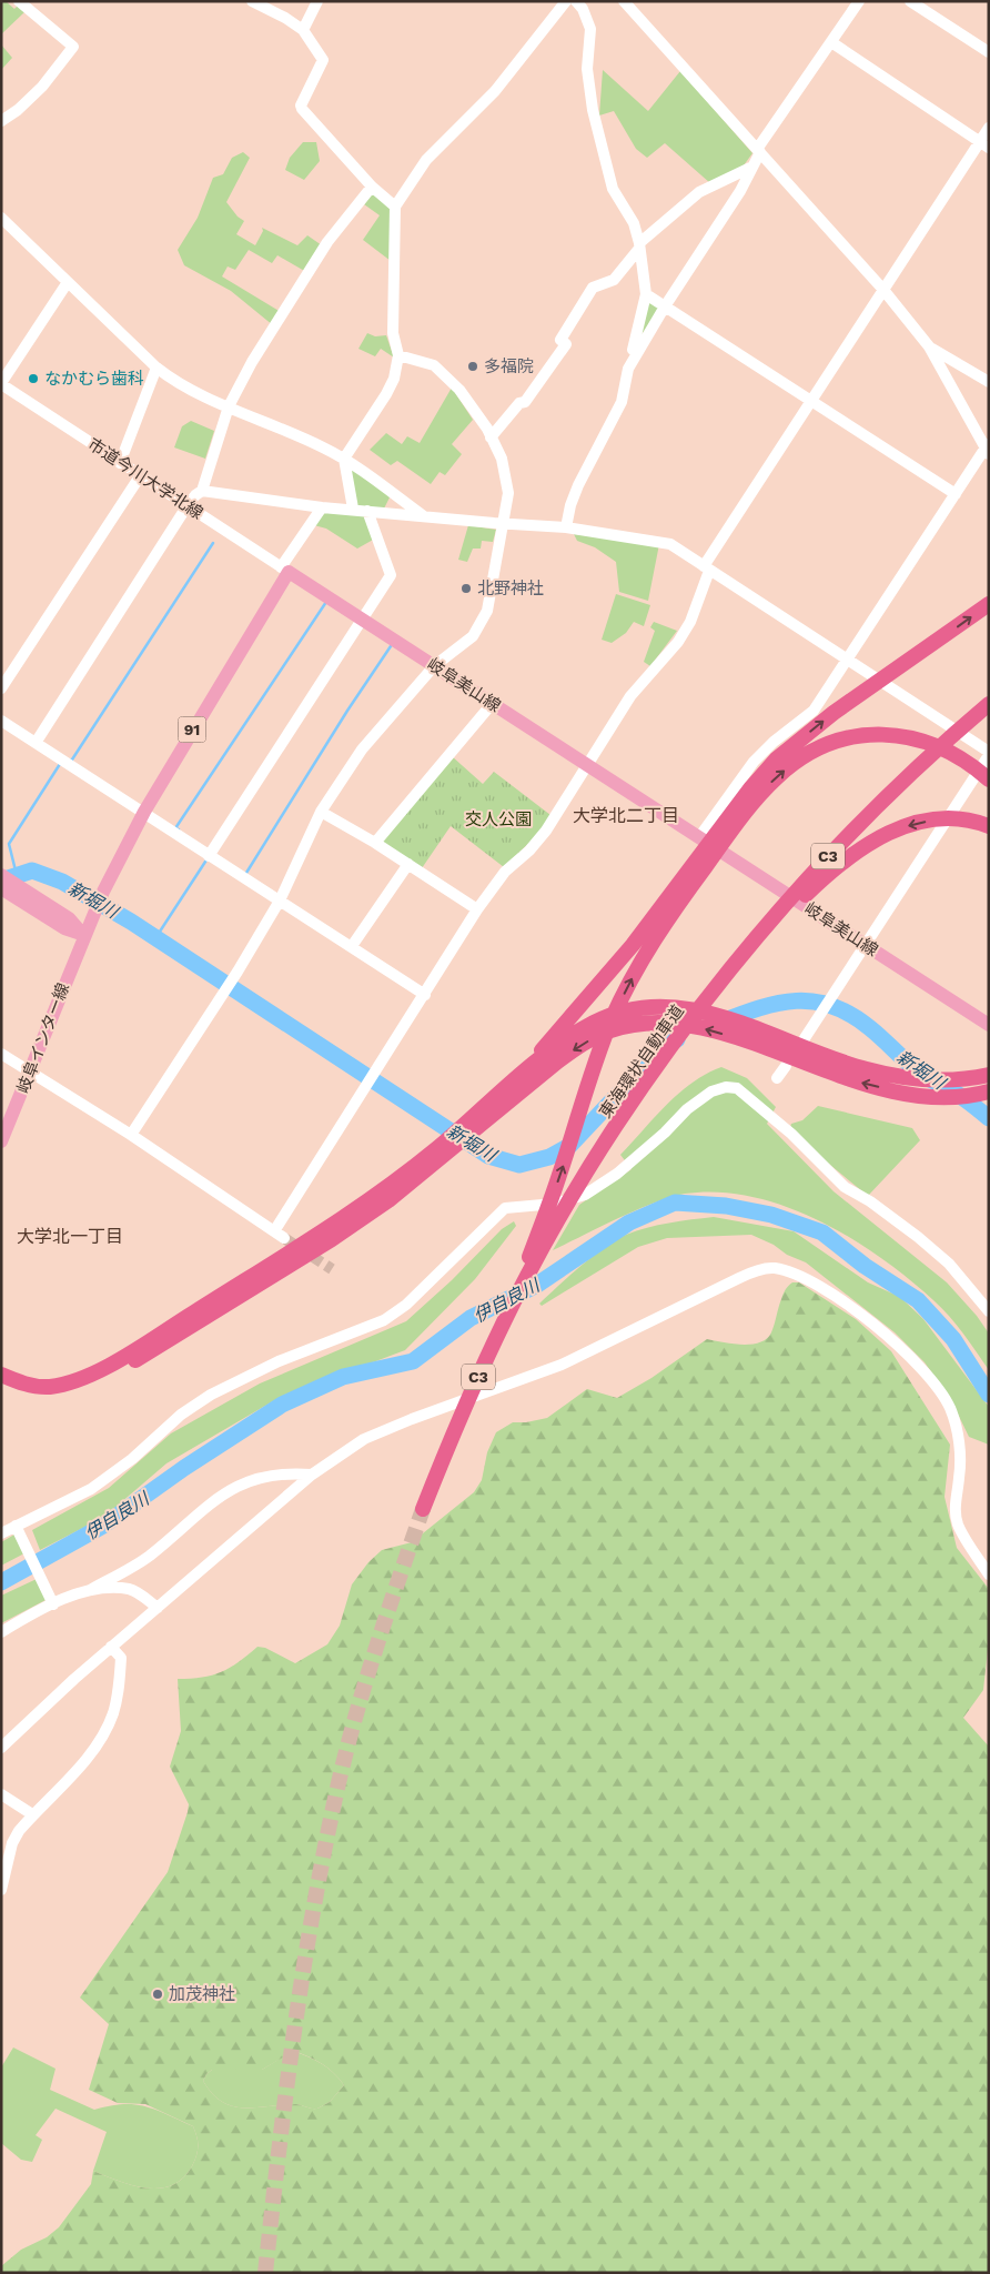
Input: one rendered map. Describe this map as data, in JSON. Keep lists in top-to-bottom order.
{
  "streets": {
    "highway": ["C3", "東海環状自動車道"],
    "main road": ["岐阜美山線", "91", "岐阜インター線"],
    "street": ["市道今川大学北線"]
  },
  "crossings": [
    ["市道今川大学北線", "岐阜美山線"],
    ["市道今川大学北線", "91"],
    ["岐阜美山線", "91"],
    ["91", "岐阜インター線"]
  ],
  "districts": ["大学北二丁目", "大学北一丁目"],
  "water": ["新堀川", "伊自良川"],
  "parks": ["交人公園"],
  "places": [
    "多福院",
    "なかむら歯科",
    "北野神社",
    "加茂神社"
  ]
}
